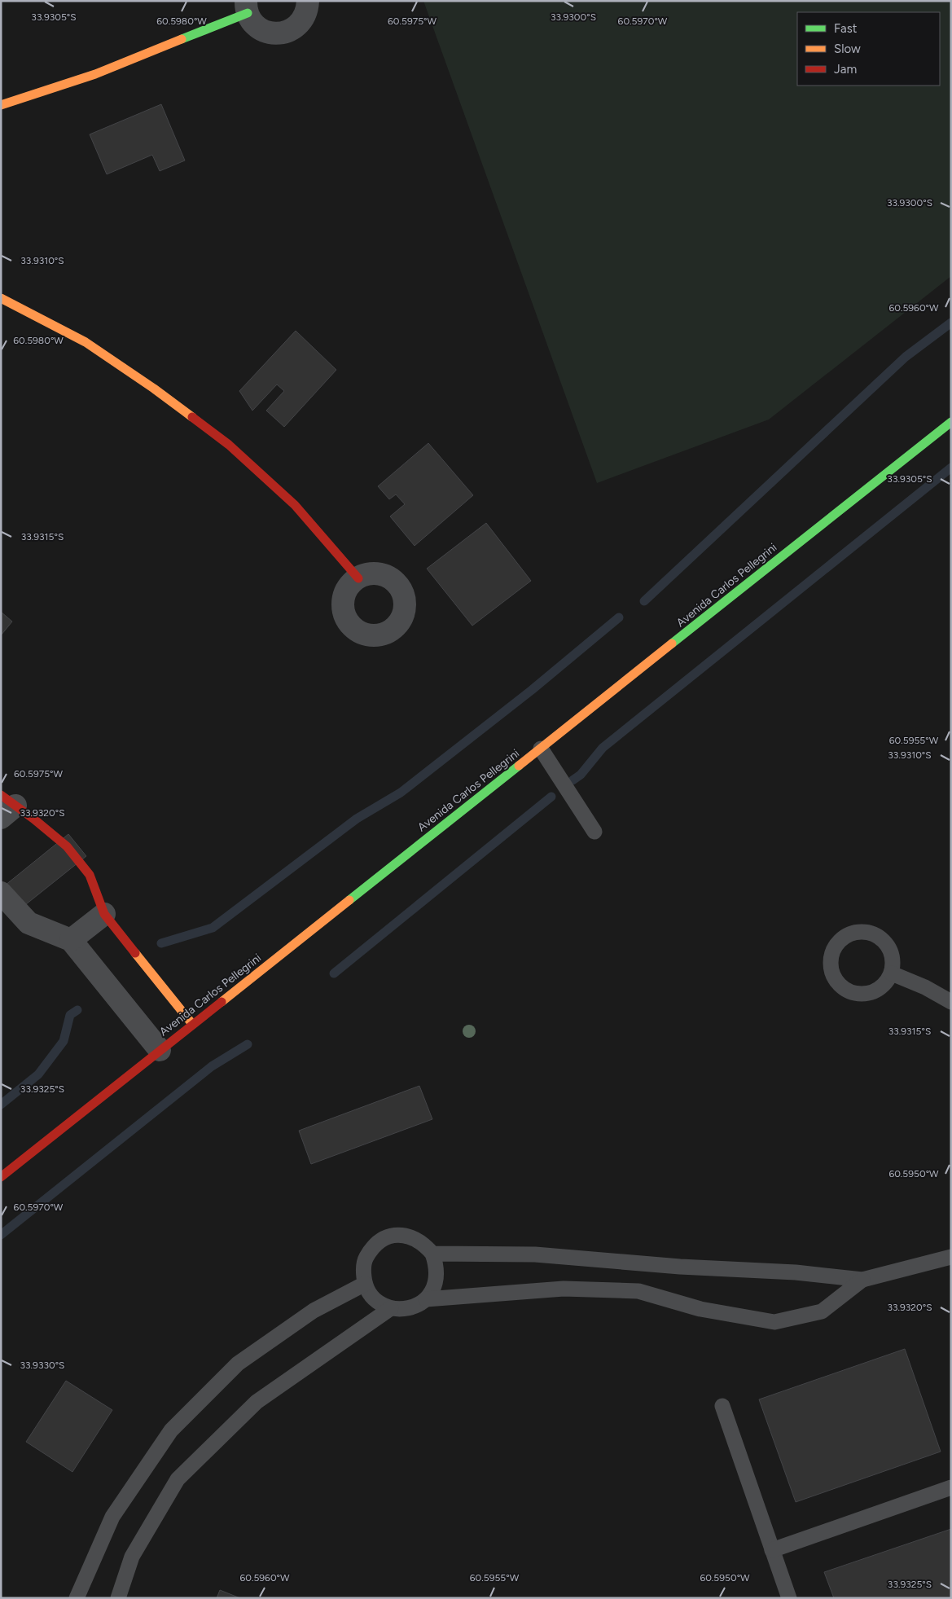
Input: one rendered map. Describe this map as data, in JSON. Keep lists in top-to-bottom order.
{
  "streets": {
    "main road": ["Avenida Carlos Pellegrini"]
  },
  "legend": ["Fast", "Slow", "Jam"],
  "coordinates": [
    "33.9305°S",
    "33.9300°S",
    "60.5980°W",
    "60.5975°W",
    "60.5970°W",
    "33.9310°S",
    "60.5960°W",
    "33.9315°S",
    "60.5955°W",
    "33.9320°S",
    "33.9325°S",
    "60.5950°W",
    "33.9330°S"
  ]
}
